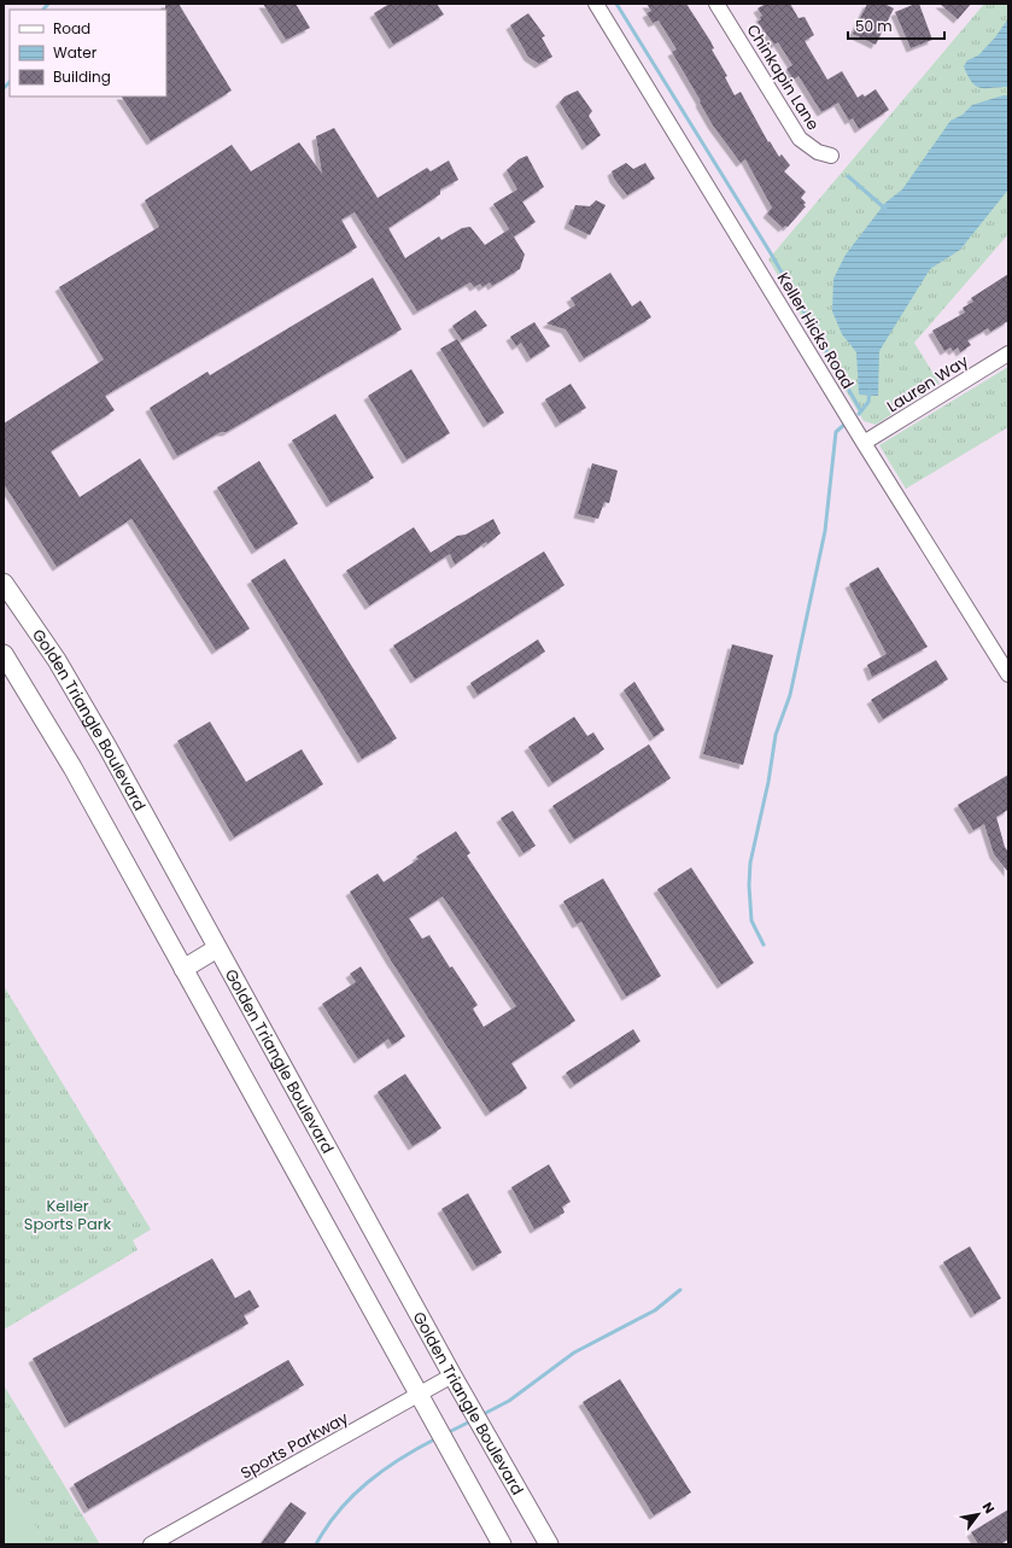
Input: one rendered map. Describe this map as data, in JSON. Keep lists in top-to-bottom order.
{
  "streets": {
    "main road": ["Golden Triangle Boulevard"],
    "street": [
      "Chinkapin Lane",
      "Keller Hicks Road",
      "Lauren Way",
      "Sports Parkway"
    ]
  },
  "crossings": [
    ["Keller Hicks Road", "Lauren Way"],
    ["Golden Triangle Boulevard", "Sports Parkway"]
  ],
  "parks": ["Keller Sports Park"],
  "legend": ["Road", "Water", "Building"],
  "scale_bar": "50 m",
  "north": "top right"
}
